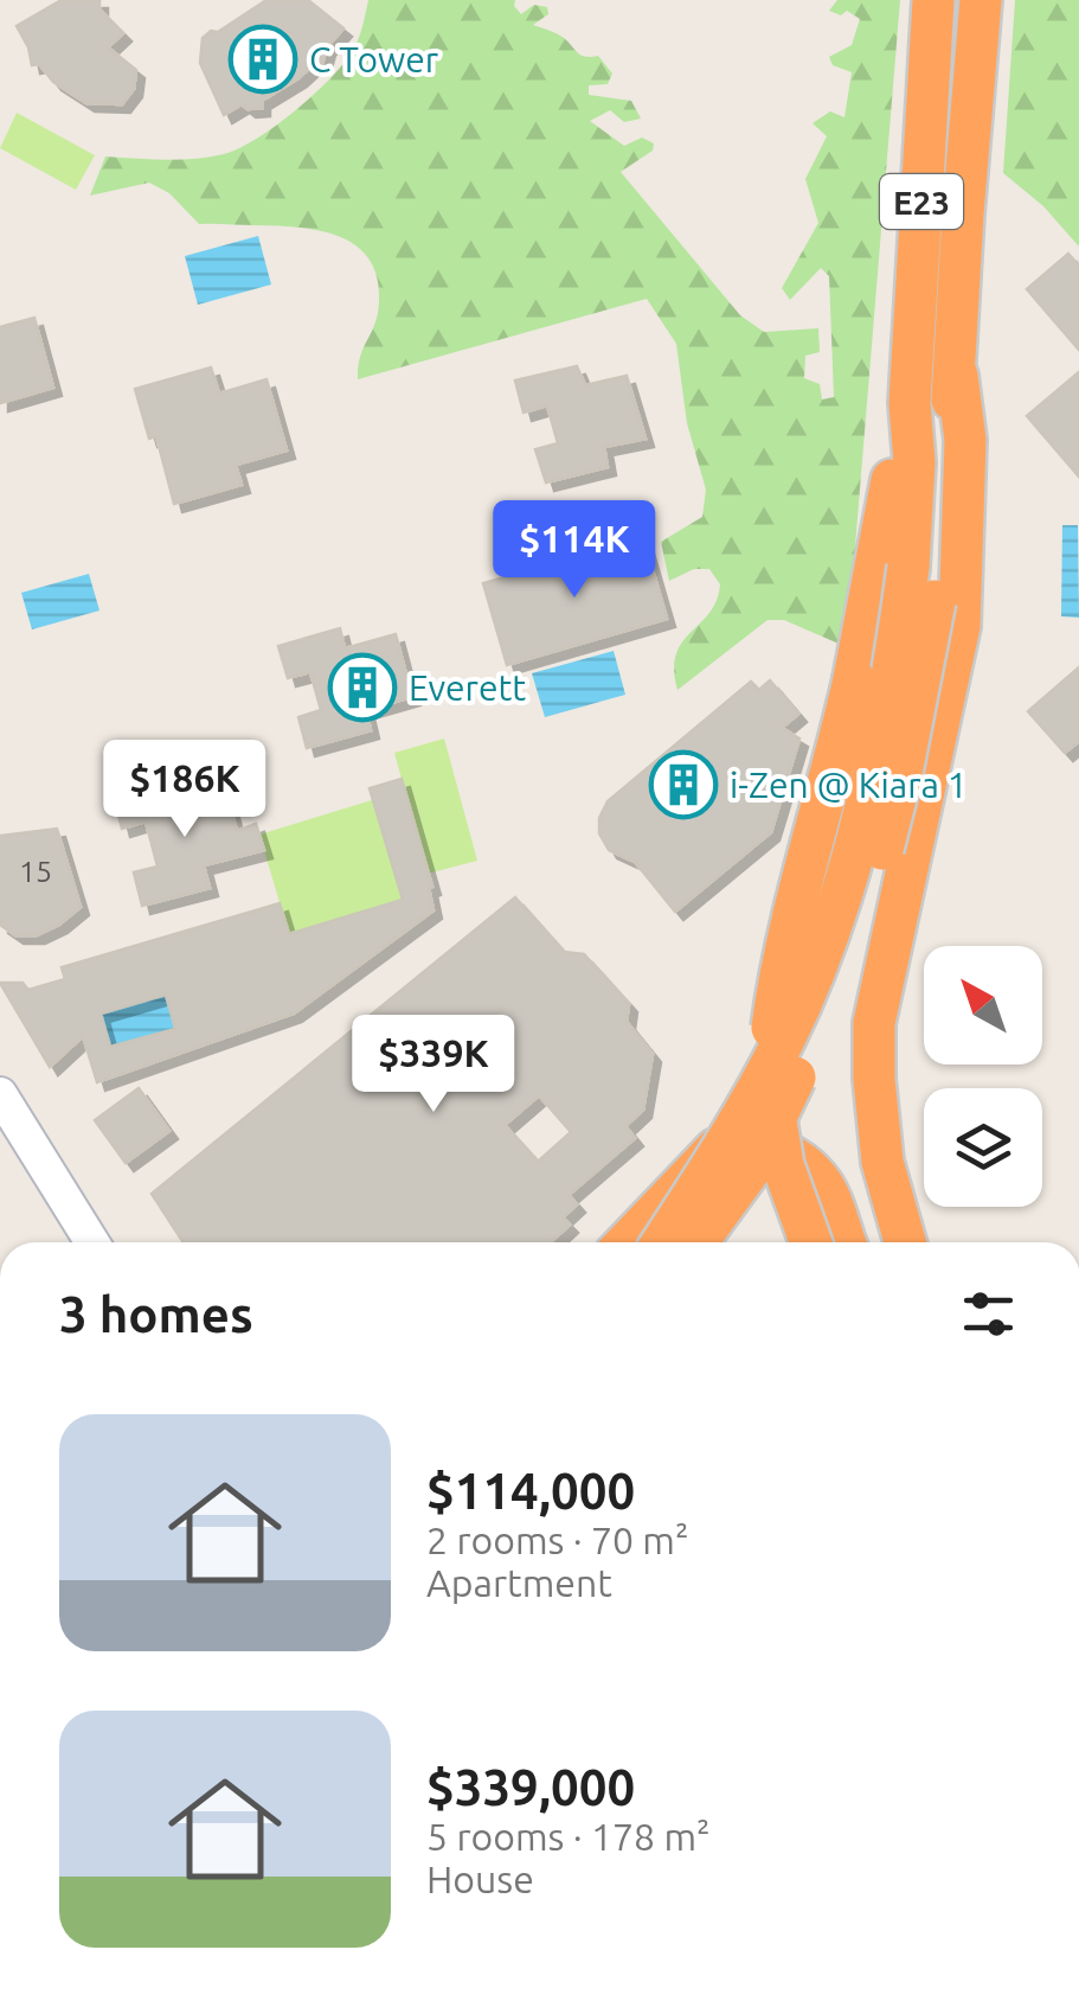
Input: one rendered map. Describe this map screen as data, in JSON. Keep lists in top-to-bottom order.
{
  "streets": {
    "highway": ["E23"]
  },
  "places": {
    "building": ["C Tower", "Everett", "i-Zen @ Kiara 1"]
  },
  "house_numbers": ["15"],
  "north": "top left",
  "page": {
    "price": ["$114K", "$186K", "$339K"],
    "heading": "3 homes",
    "list": [
      {
        "name": "$114,000",
        "note": "2 rooms · 70 m² · Apartment"
      },
      {
        "name": "$339,000",
        "note": "5 rooms · 178 m² · House"
      }
    ]
  }
}
